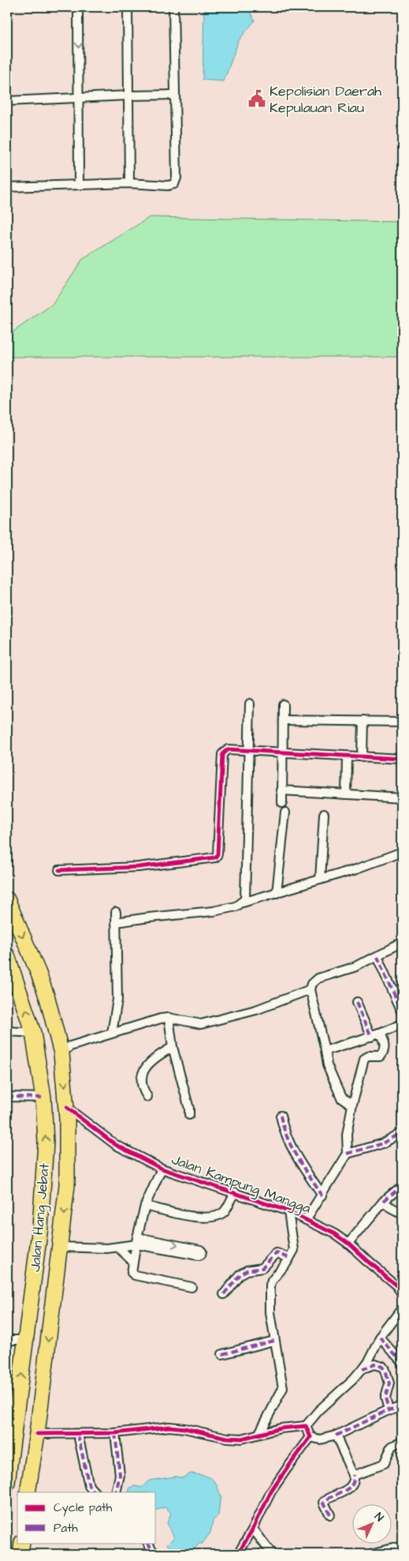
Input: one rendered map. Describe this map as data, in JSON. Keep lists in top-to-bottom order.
{
  "streets": {
    "highway": ["Jalan Hang Jebat"],
    "street": ["Jalan Kampung Mangga"]
  },
  "places": {
    "public building": ["Kepolisian Daerah Kepulauan Riau"]
  },
  "legend": ["Cycle path", "Path"],
  "north": "top right"
}
